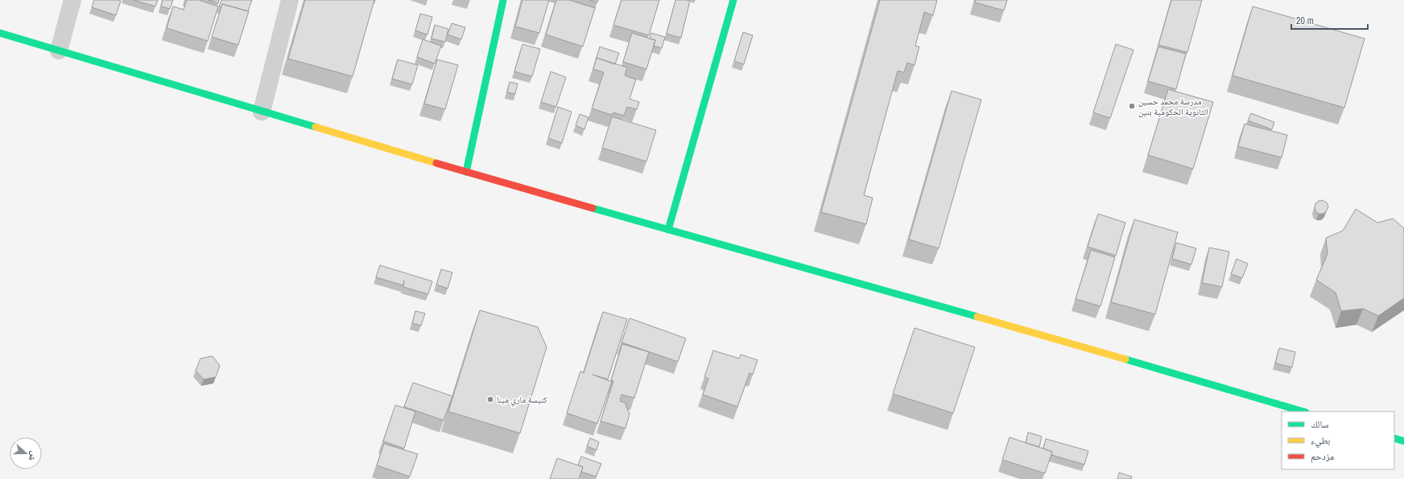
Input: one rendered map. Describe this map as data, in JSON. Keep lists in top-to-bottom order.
{
  "places": ["مدرسة محمد حسين الثانوية الحكومية بنين", "كنيسة ماري مينا"],
  "legend": ["سالك", "بطيء", "مزدحم"],
  "scale_bar": "20 m",
  "north": "right"
}
